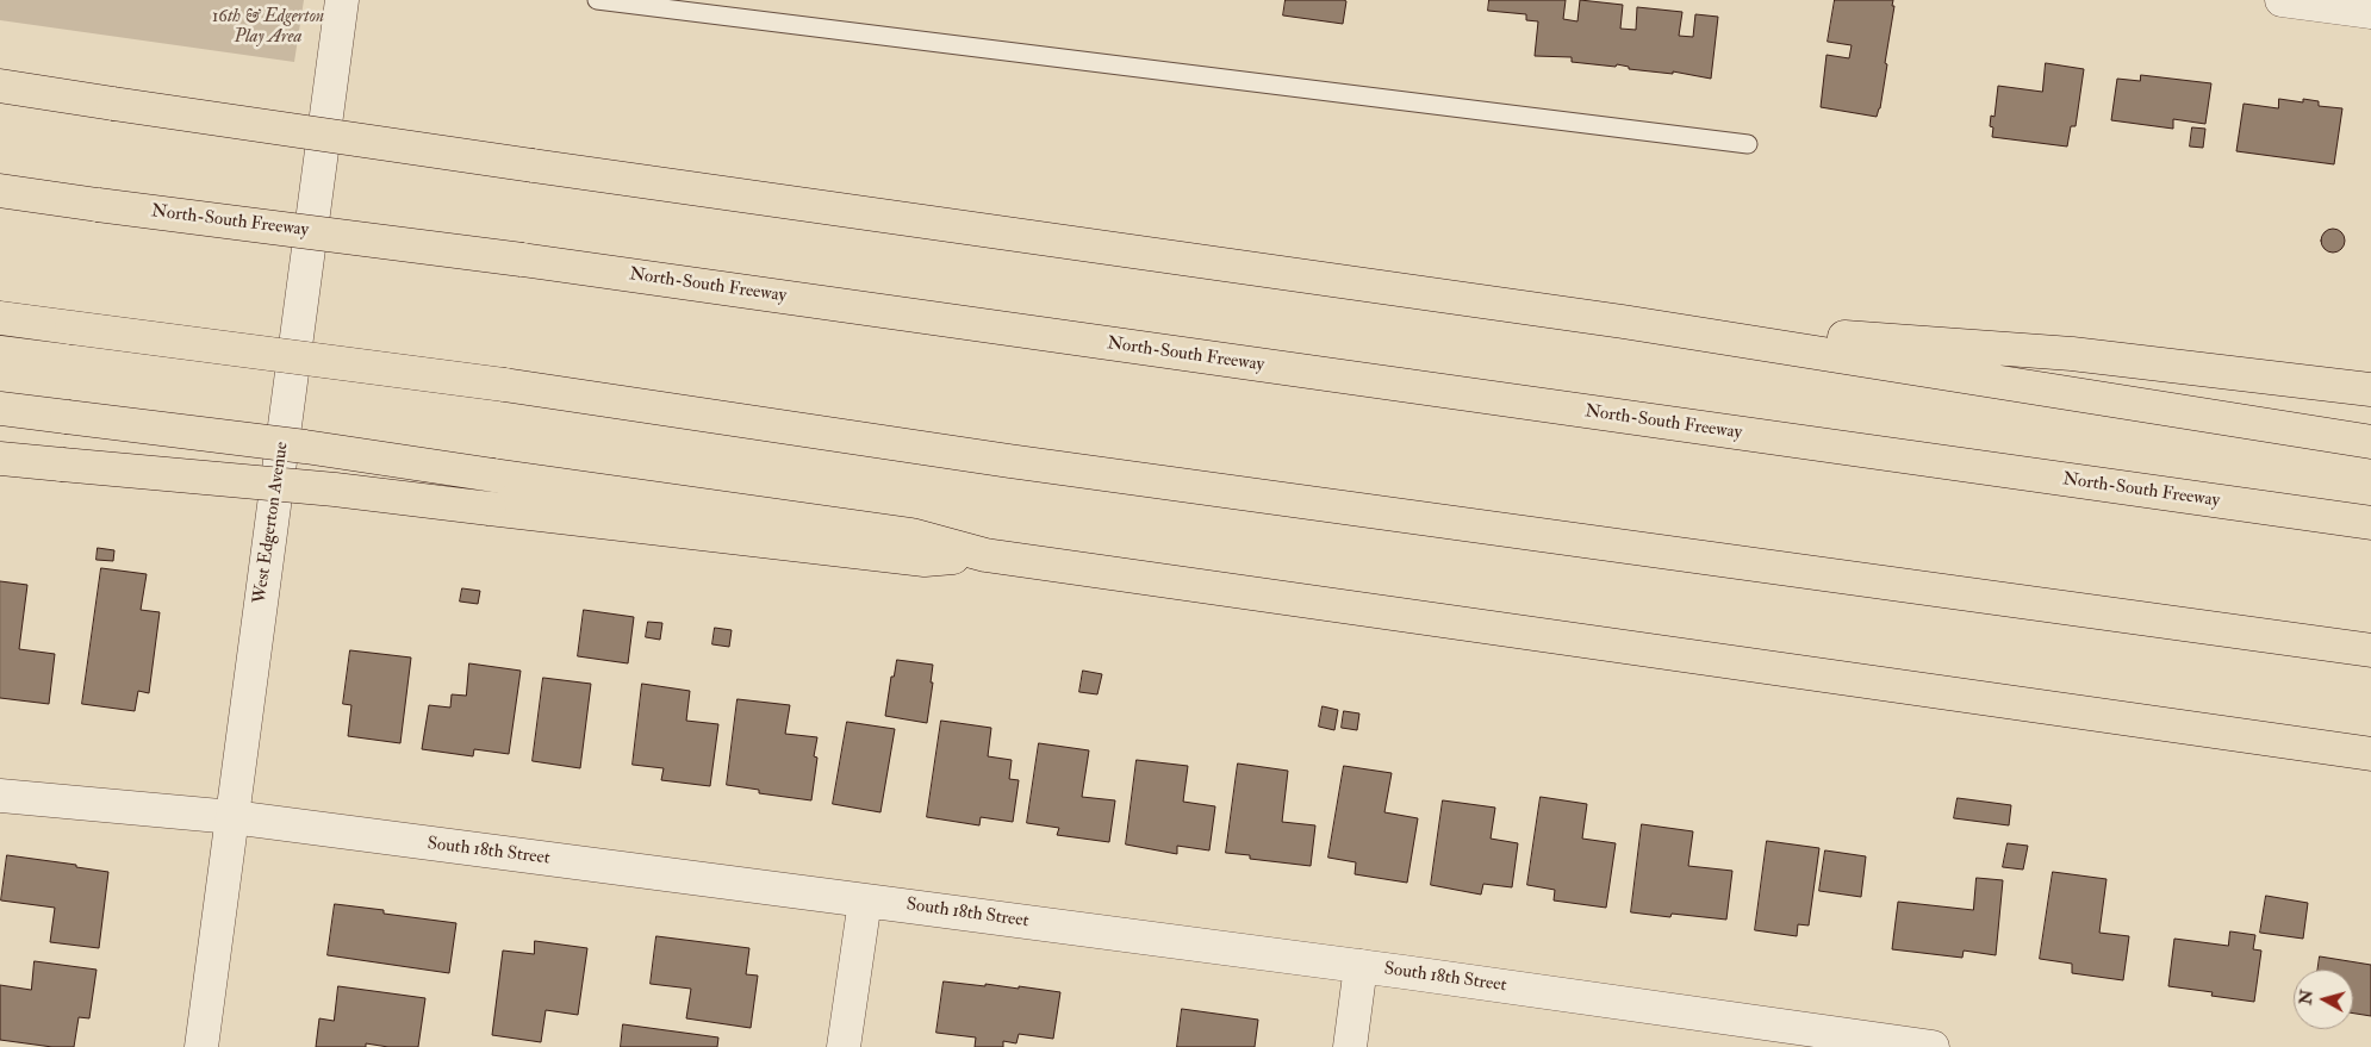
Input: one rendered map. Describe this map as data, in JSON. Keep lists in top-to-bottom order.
{
  "streets": {
    "highway": ["North-South Freeway"],
    "street": ["West Edgerton Avenue", "South 18th Street"]
  },
  "crossings": [
    ["West Edgerton Avenue", "South 18th Street"]
  ],
  "parks": ["16th & Edgerton Play Area"],
  "north": "left"
}
